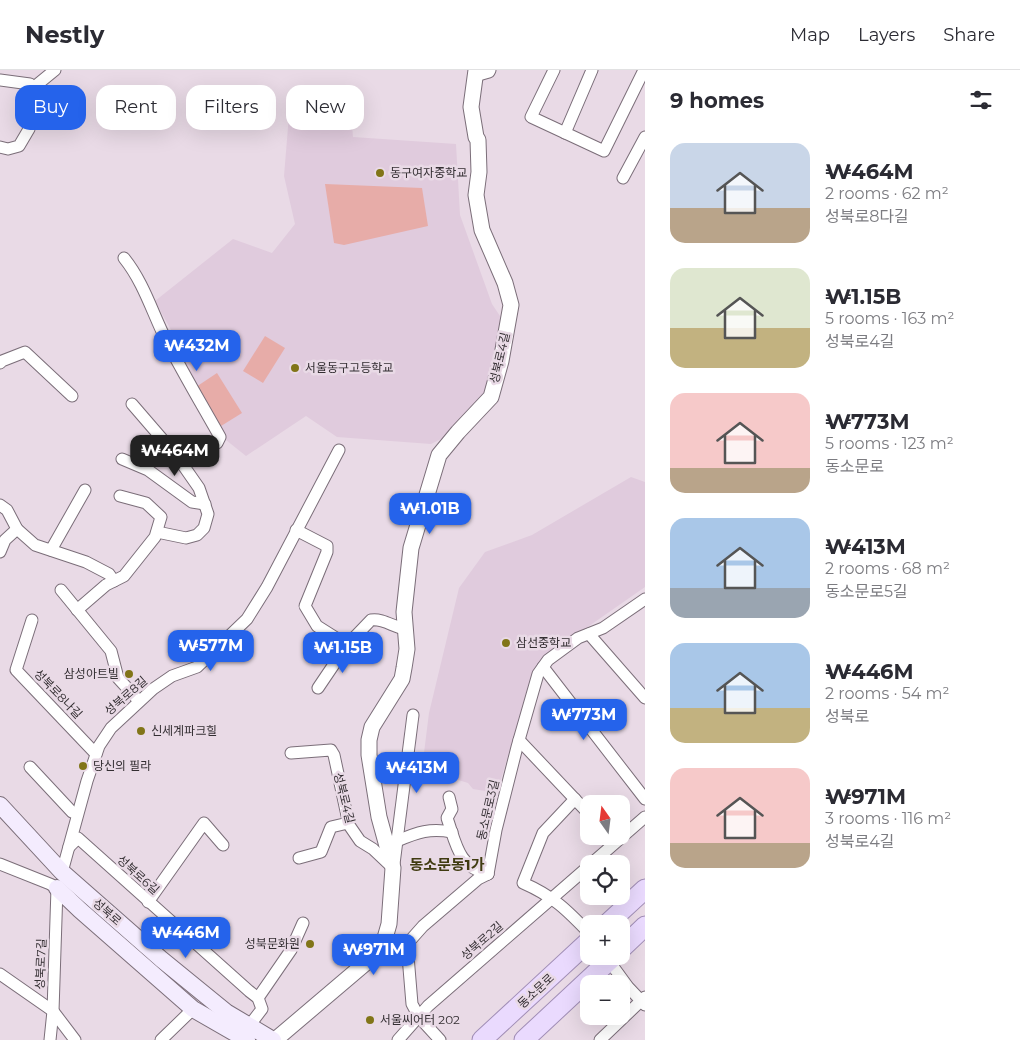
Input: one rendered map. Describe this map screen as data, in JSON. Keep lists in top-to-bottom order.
{
  "streets": {
    "main road": ["성북로", "동소문로"],
    "street": [
      "성북로4길",
      "성북로8나길",
      "성북로8길",
      "동소문로3길",
      "성북로6길",
      "성북로2길",
      "성북로7길"
    ]
  },
  "crossings": [
    ["성북로4길", "성북로"],
    ["성북로8나길", "성북로8길"],
    ["성북로8길", "성북로6길"],
    ["성북로8길", "성북로"],
    ["성북로", "성북로7길"]
  ],
  "districts": ["동소문동1가"],
  "places": [
    "동구여자중학교",
    "서울동구고등학교",
    "삼선중학교",
    "삼성아트빌",
    "신세계파크힐",
    "당신의 필라",
    "성북문화원",
    "서울씨어터 202"
  ],
  "north": "top",
  "page": {
    "header": "Nestly",
    "nav": ["Map", "Layers", "Share"],
    "heading": "9 homes",
    "chip": [
      "Buy",
      "Rent",
      "Filters",
      "New"
    ],
    "list": [
      {
        "name": "₩464M",
        "note": "2 rooms · 62 m² · 성북로8다길"
      },
      {
        "name": "₩1.15B",
        "note": "5 rooms · 163 m² · 성북로4길"
      },
      {
        "name": "₩773M",
        "note": "5 rooms · 123 m² · 동소문로"
      },
      {
        "name": "₩413M",
        "note": "2 rooms · 68 m² · 동소문로5길"
      },
      {
        "name": "₩446M",
        "note": "2 rooms · 54 m² · 성북로"
      },
      {
        "name": "₩971M",
        "note": "3 rooms · 116 m² · 성북로4길"
      }
    ],
    "price": [
      "₩432M",
      "₩464M",
      "₩1.01B",
      "₩577M",
      "₩1.15B",
      "₩773M",
      "₩413M",
      "₩446M",
      "₩971M"
    ],
    "map_buttons": ["+", "−"]
  }
}
